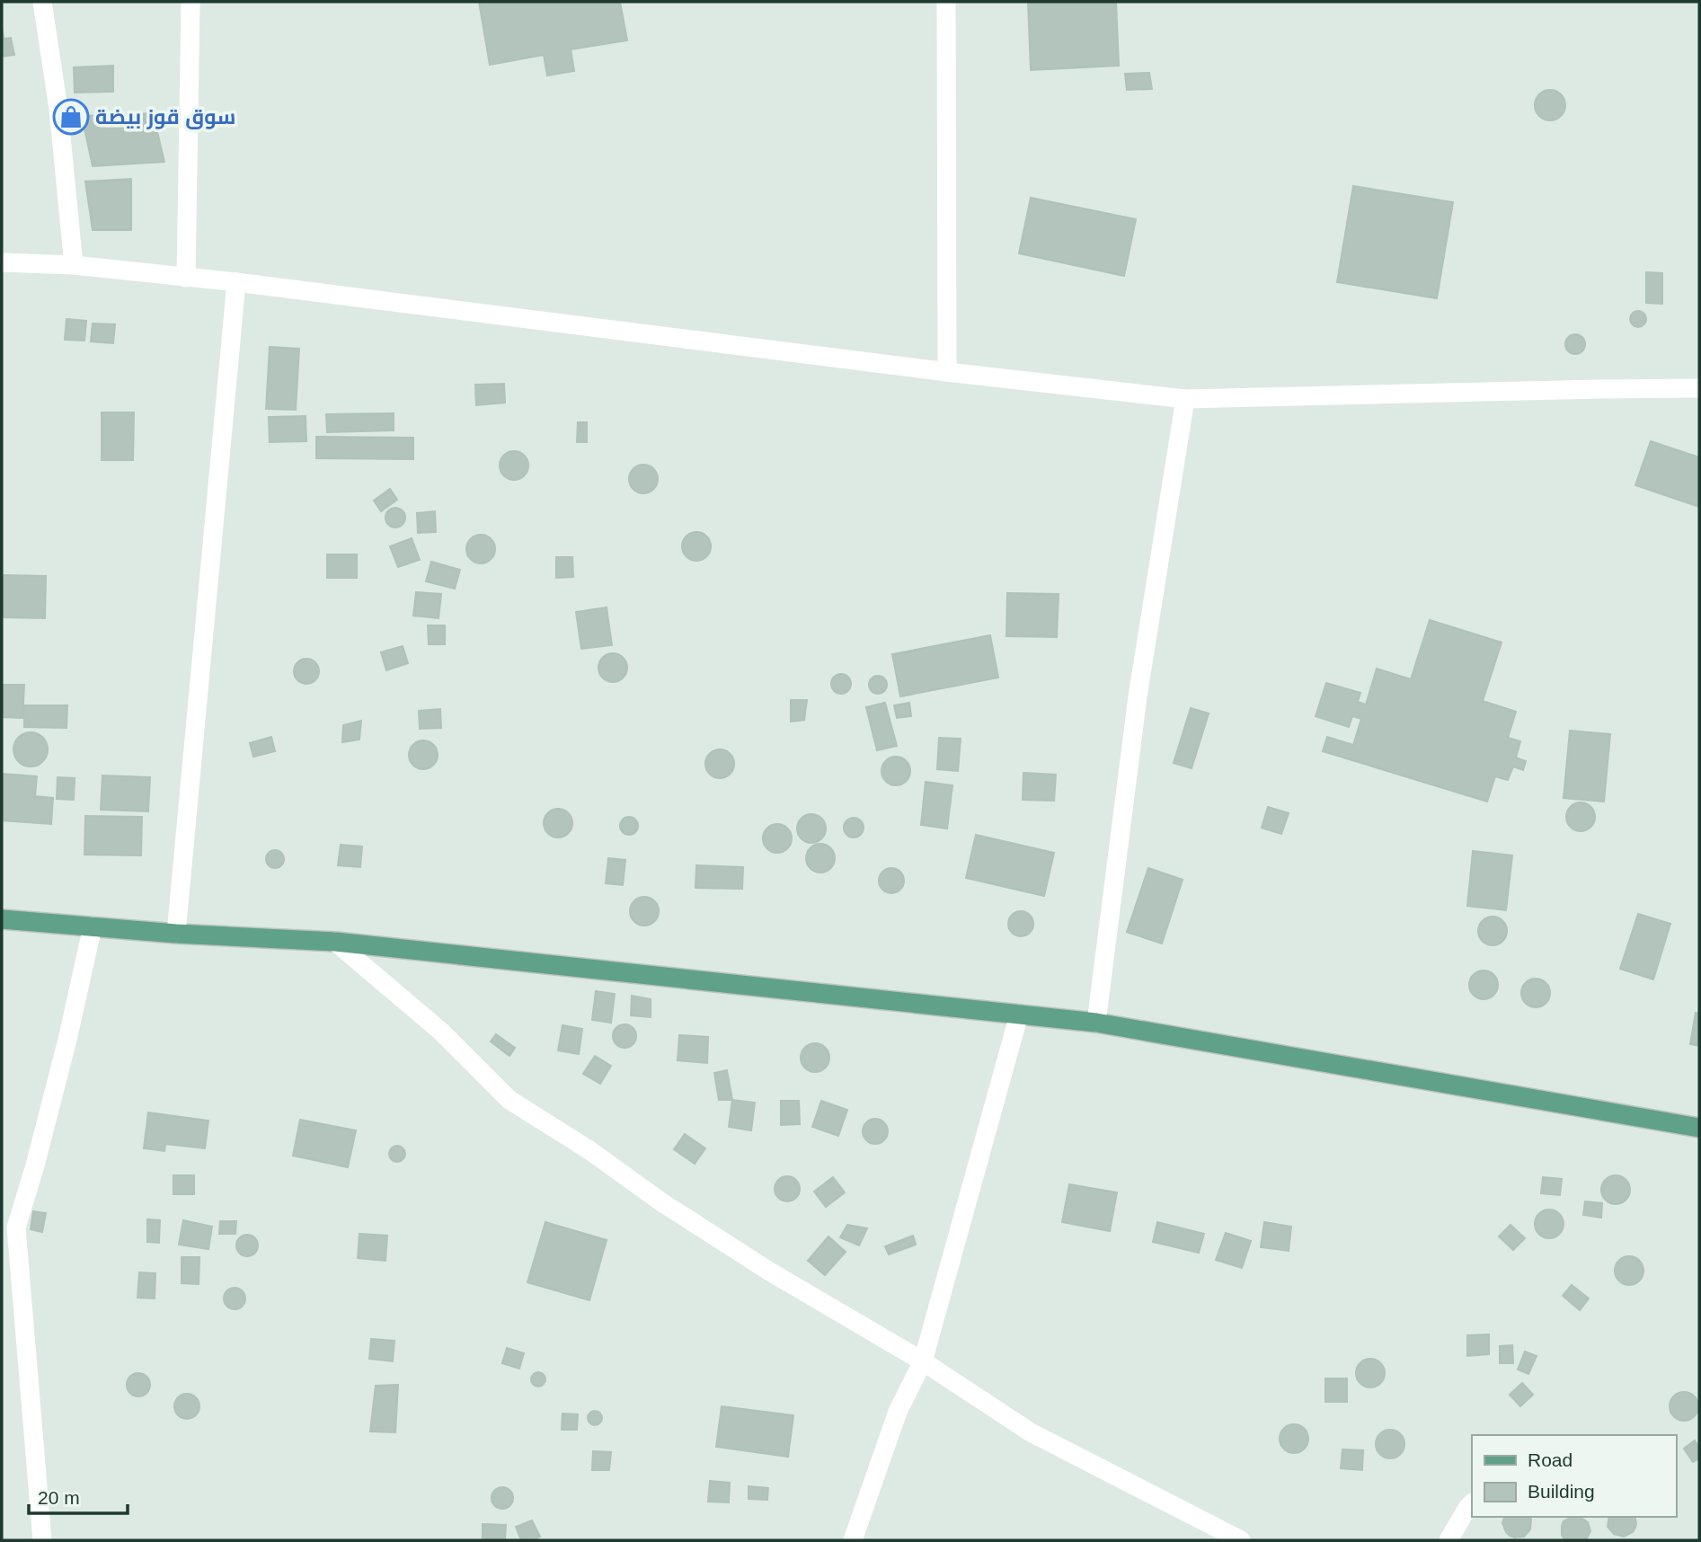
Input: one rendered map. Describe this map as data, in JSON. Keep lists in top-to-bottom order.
{
  "places": {
    "shop": ["سوق قوز بيضة"]
  },
  "legend": ["Road", "Building"],
  "scale_bar": "20 m"
}
